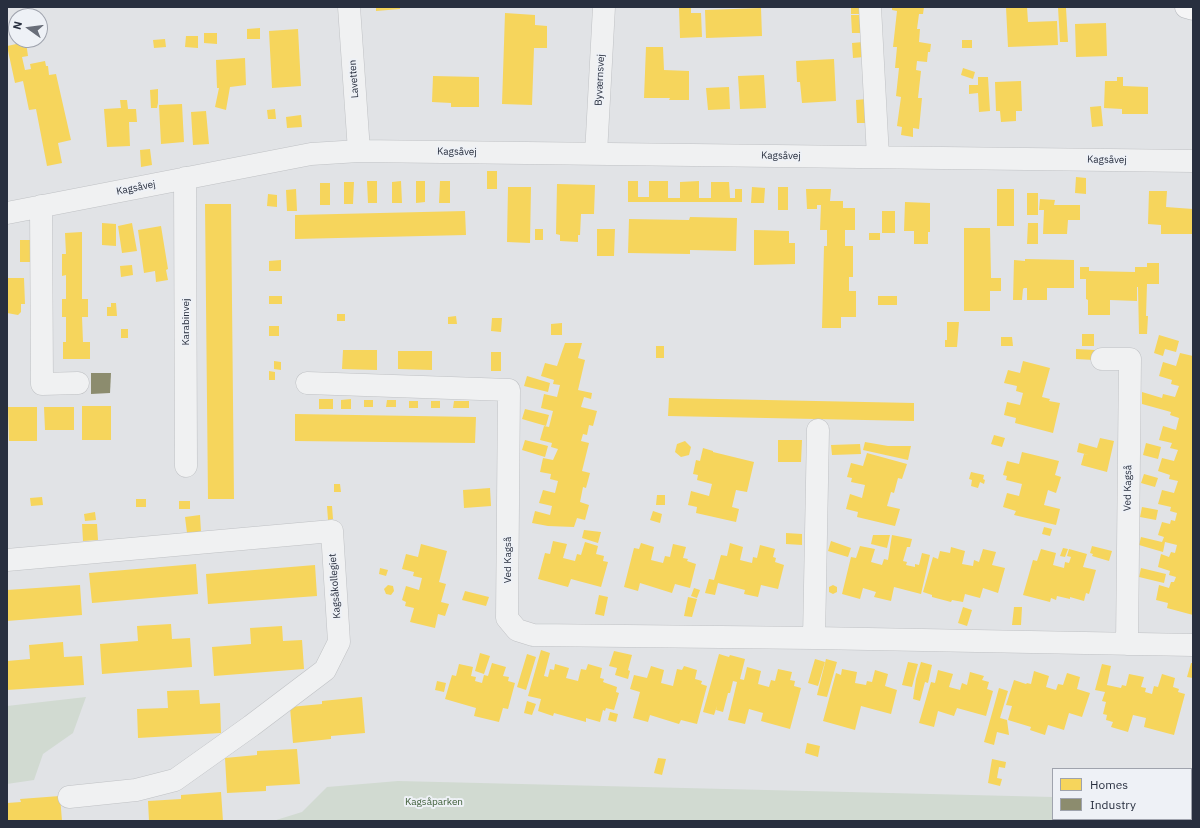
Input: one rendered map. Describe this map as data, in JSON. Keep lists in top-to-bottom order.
{
  "streets": {
    "street": [
      "Lavetten",
      "Byværnsvej",
      "Kagsåvej",
      "Karabinvej",
      "Ved Kagså",
      "Kagsåkollegiet"
    ]
  },
  "crossings": [
    ["Lavetten", "Kagsåvej"],
    ["Byværnsvej", "Kagsåvej"],
    ["Kagsåvej", "Karabinvej"]
  ],
  "parks": ["Kagsåparken"],
  "legend": ["Homes", "Industry"],
  "north": "left"
}
